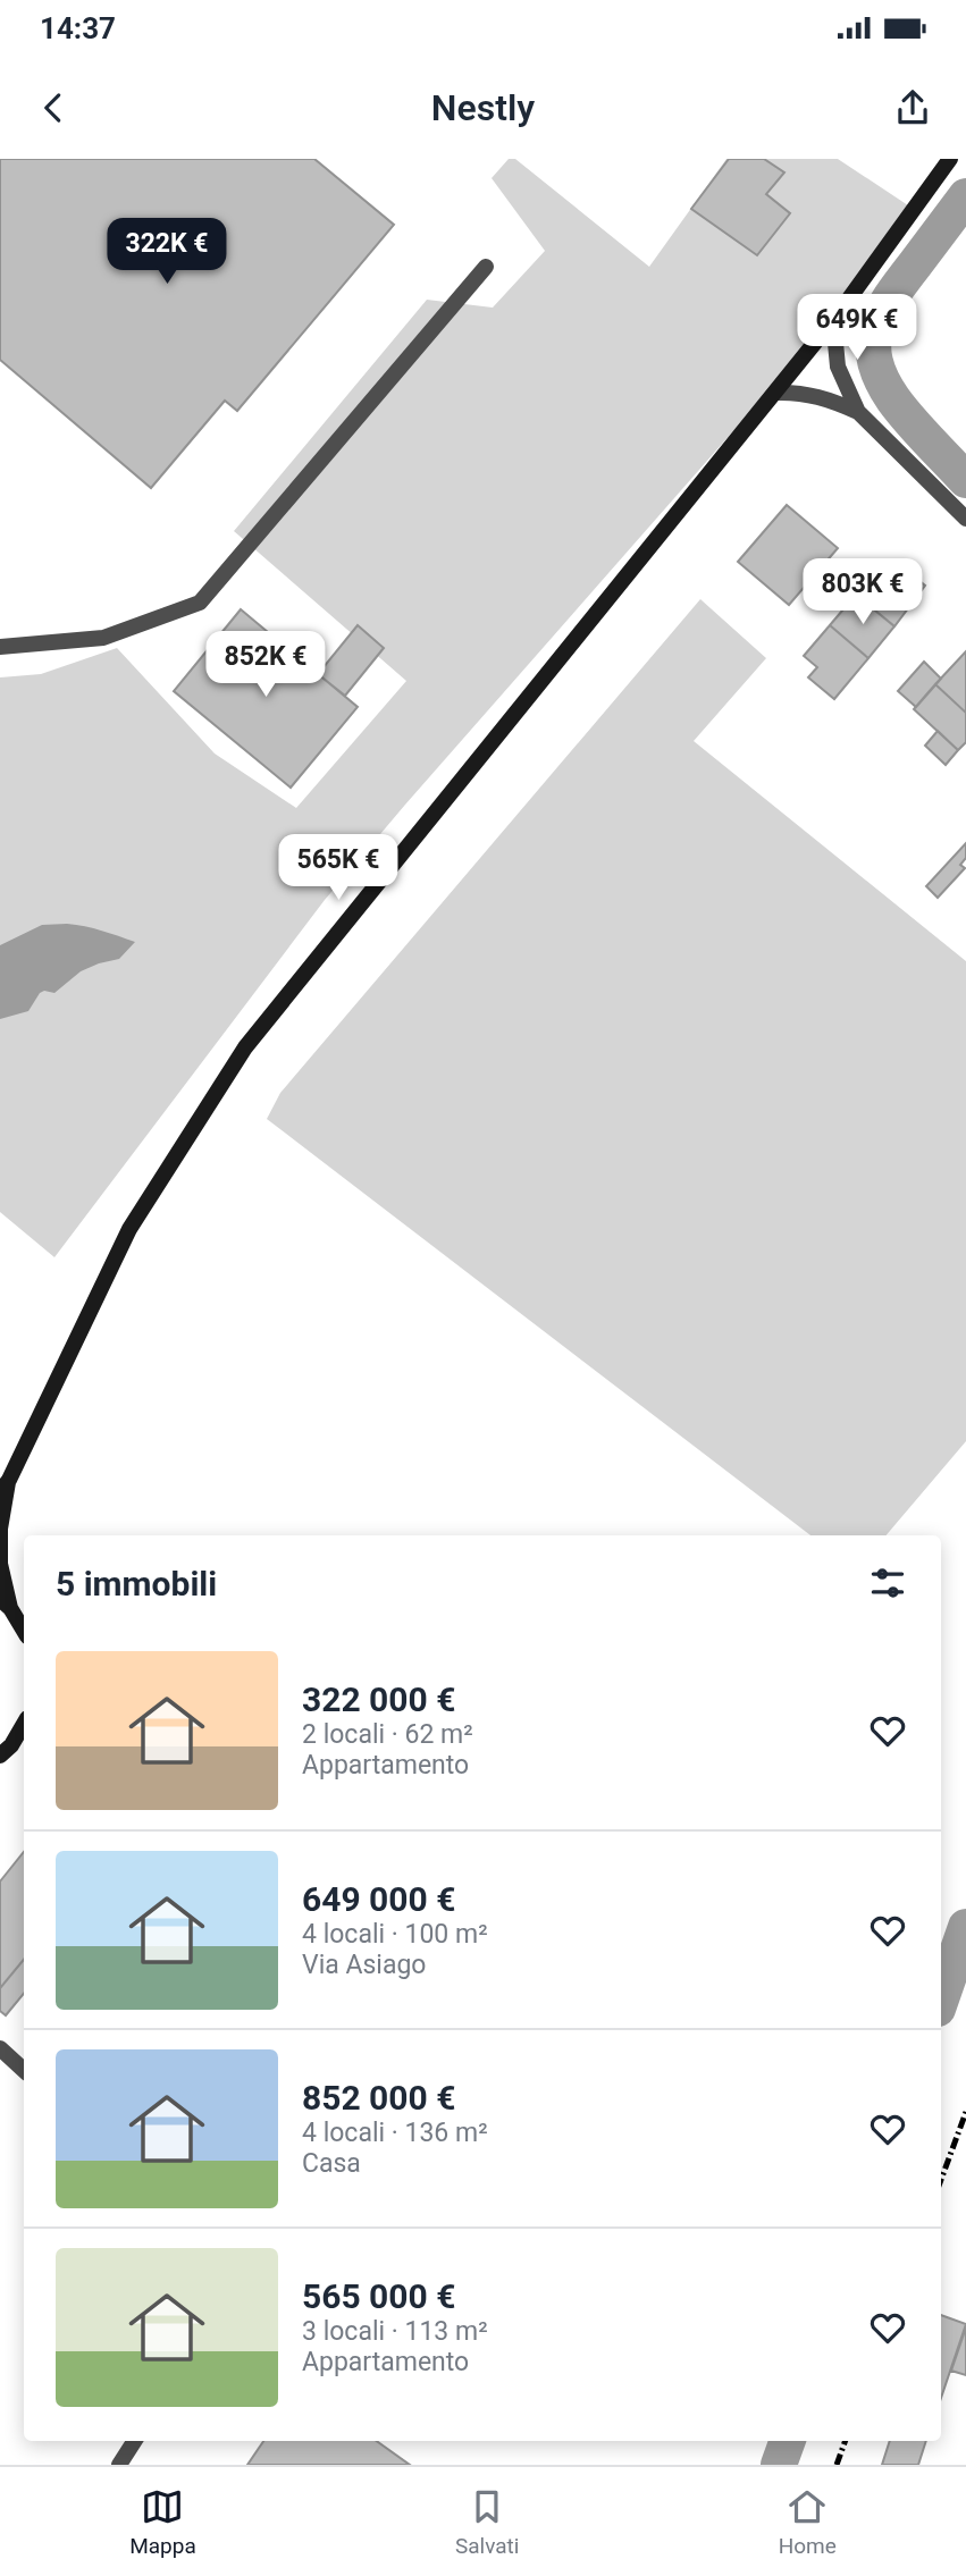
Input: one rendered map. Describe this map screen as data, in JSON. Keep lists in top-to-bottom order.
{
  "page": {
    "status": "14:37",
    "header": "Nestly",
    "price": [
      "322K €",
      "649K €",
      "803K €",
      "852K €",
      "565K €"
    ],
    "heading": "5 immobili",
    "list": [
      {
        "name": "322 000 €",
        "note": "2 locali · 62 m² · Appartamento"
      },
      {
        "name": "649 000 €",
        "note": "4 locali · 100 m² · Via Asiago"
      },
      {
        "name": "852 000 €",
        "note": "4 locali · 136 m² · Casa"
      },
      {
        "name": "565 000 €",
        "note": "3 locali · 113 m² · Appartamento"
      }
    ],
    "tabs": ["Mappa", "Salvati", "Home"]
  }
}
